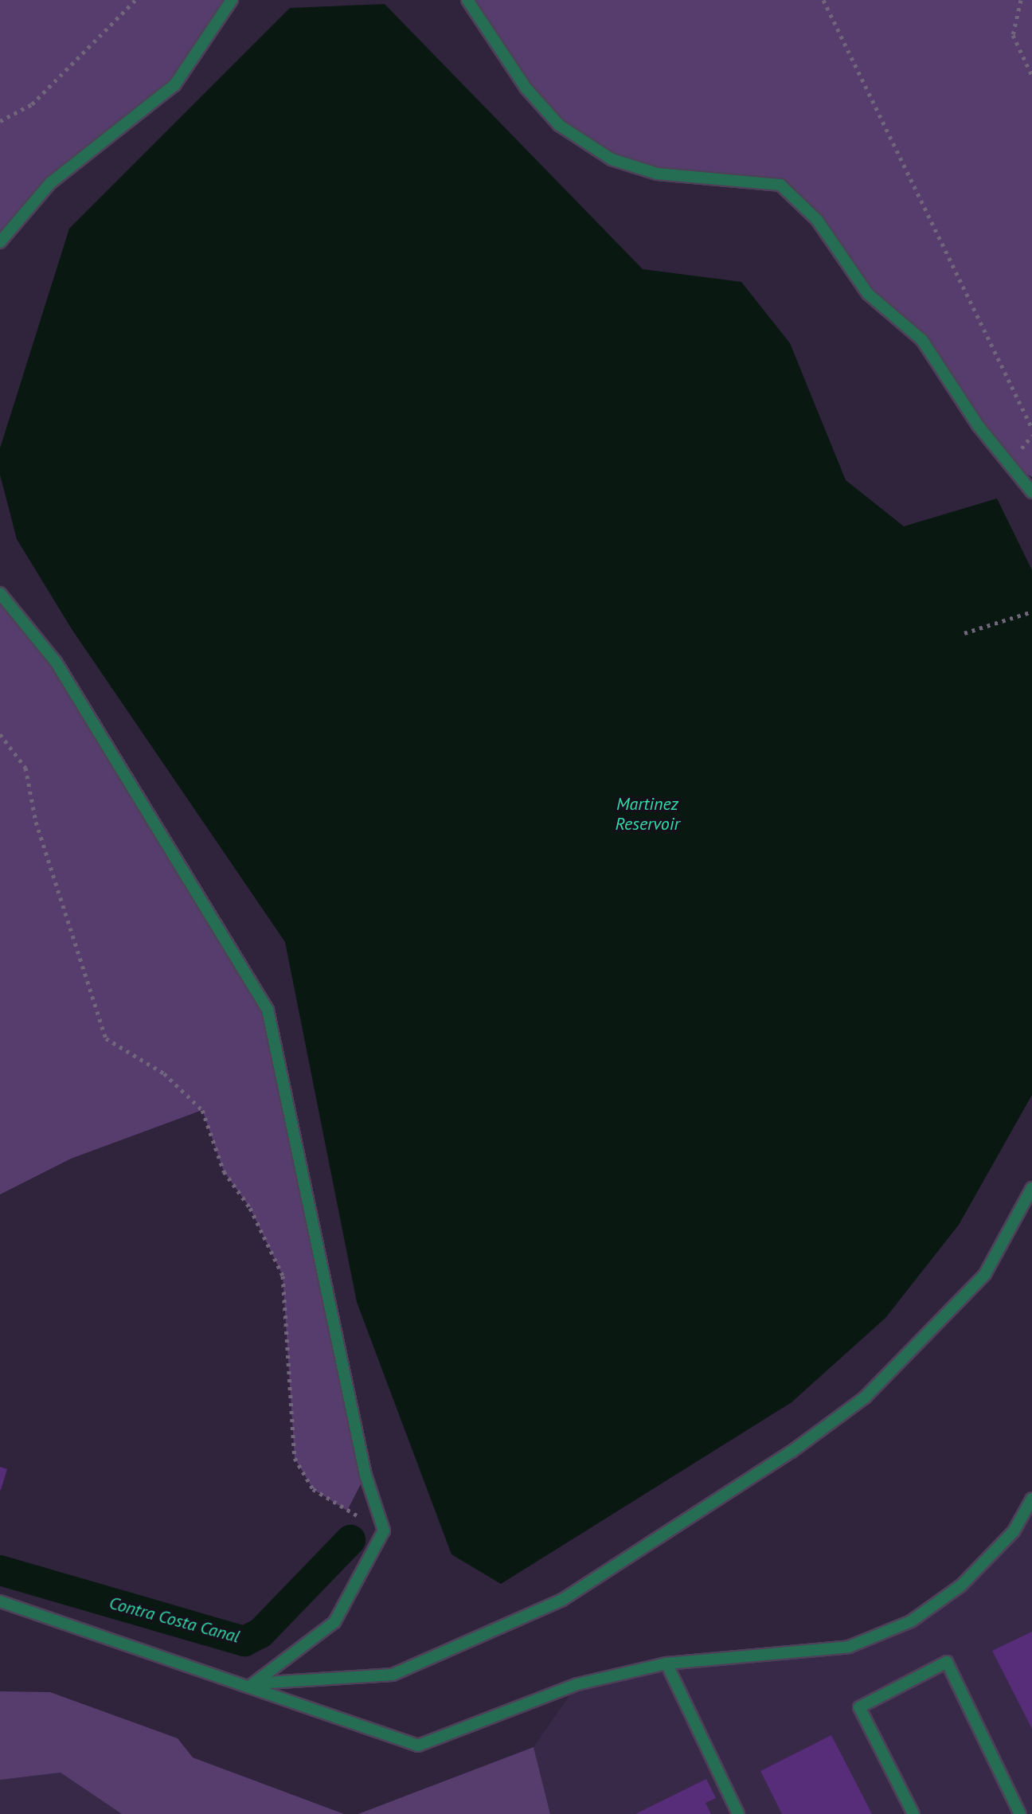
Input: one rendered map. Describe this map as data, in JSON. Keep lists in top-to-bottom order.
{
  "water": ["Martinez Reservoir", "Contra Costa Canal"]
}
